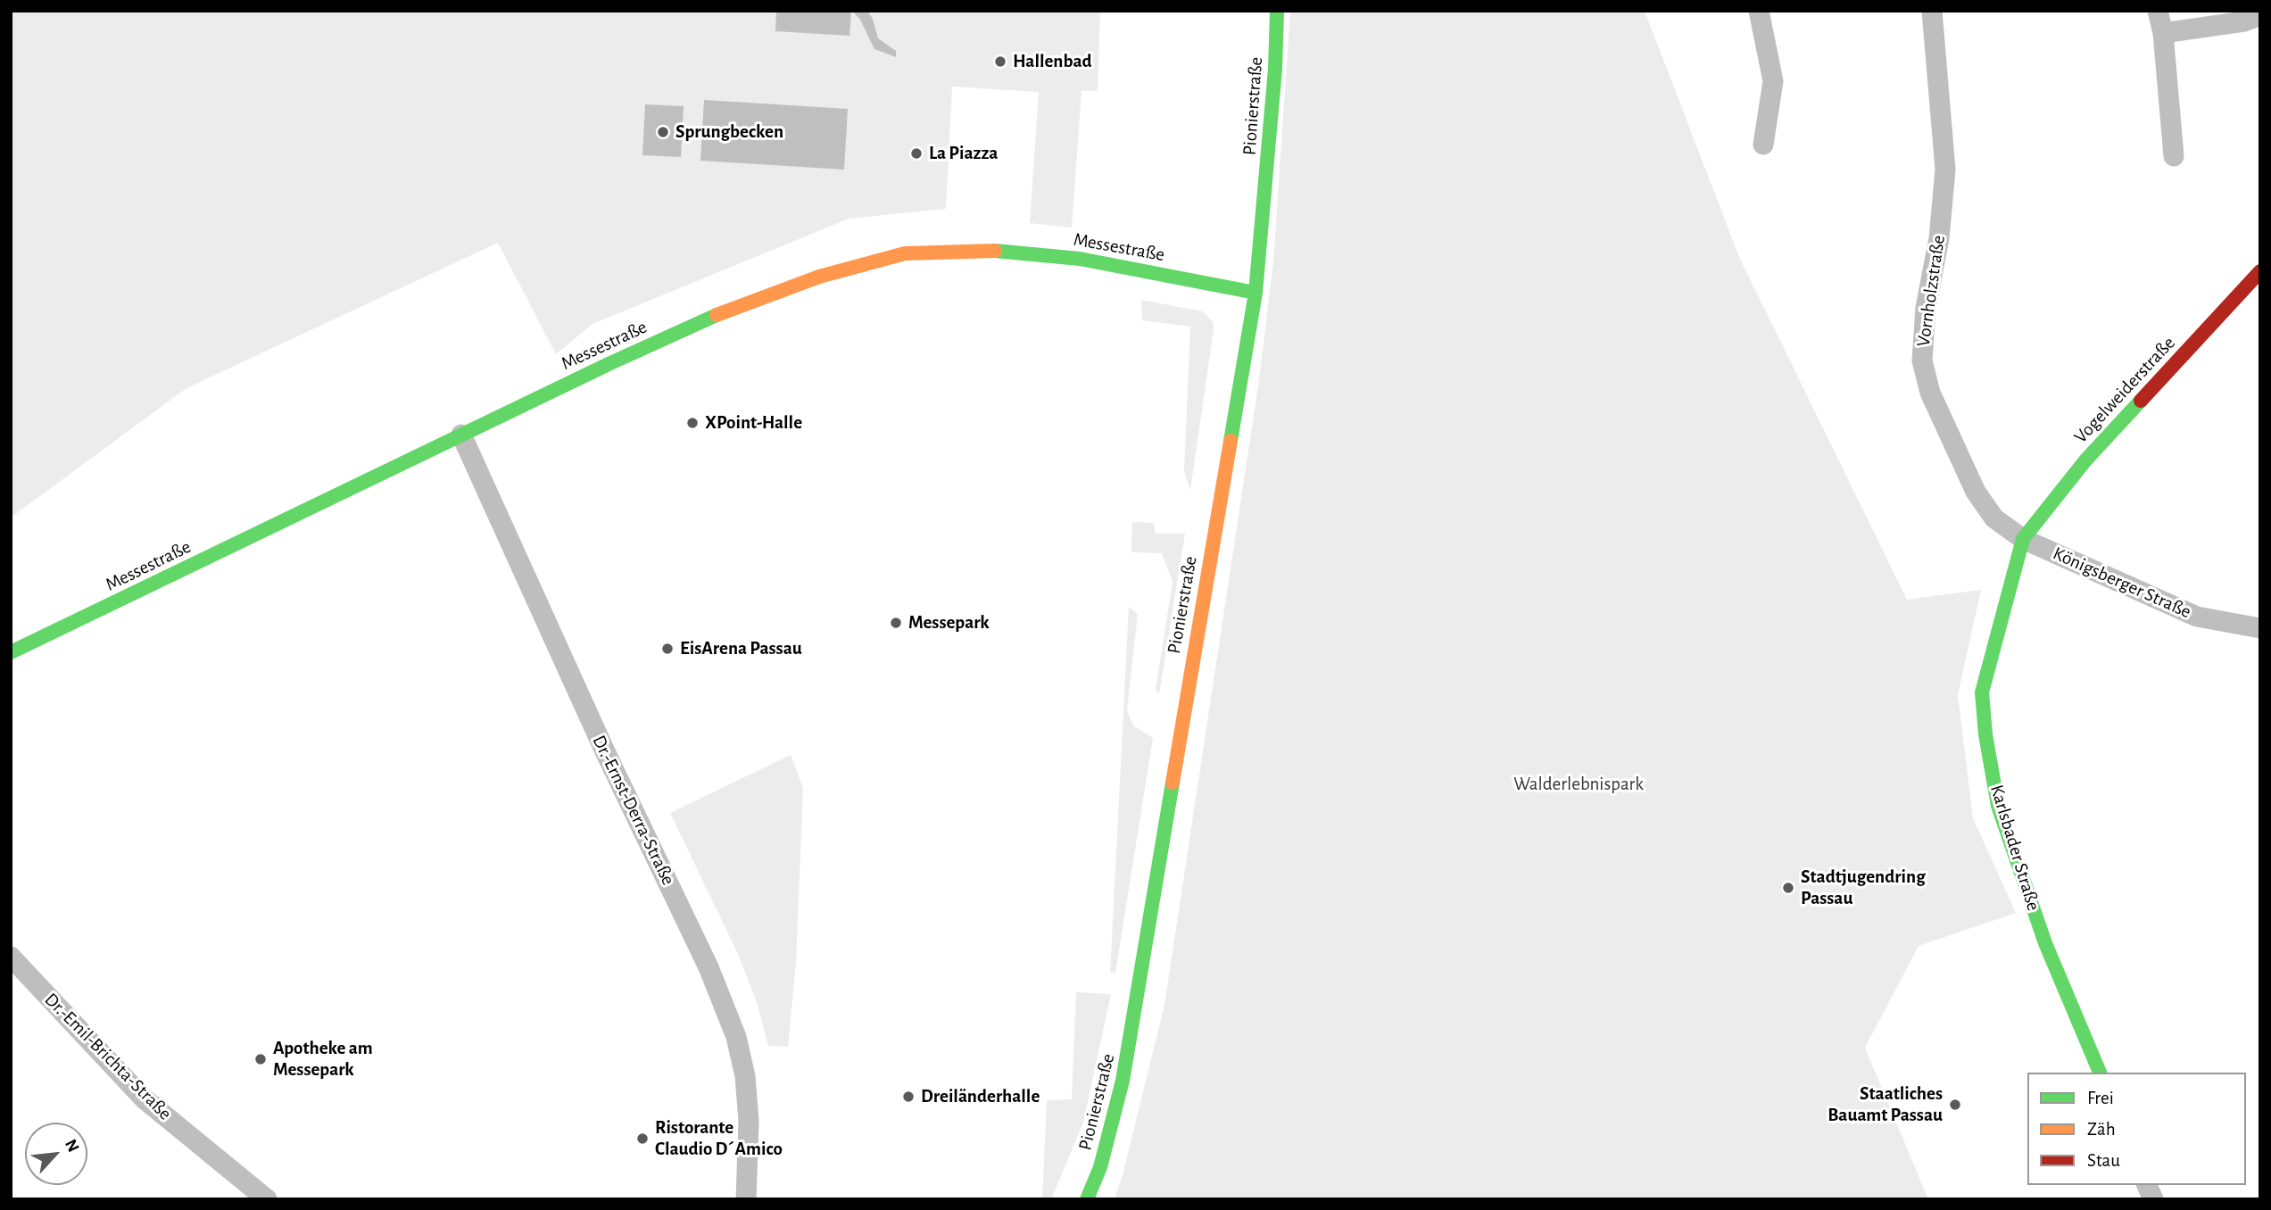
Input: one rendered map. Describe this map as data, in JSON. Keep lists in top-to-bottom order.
{
  "streets": {
    "street": [
      "Pionierstraße",
      "Messestraße",
      "Vornholzstraße",
      "Vogelweiderstraße",
      "Königsberger Straße",
      "Dr.-Ernst-Derra-Straße",
      "Karlsbader Straße",
      "Dr.-Emil-Brichta-Straße"
    ]
  },
  "crossings": [
    ["Pionierstraße", "Messestraße"],
    ["Messestraße", "Dr.-Ernst-Derra-Straße"],
    ["Vornholzstraße", "Vogelweiderstraße"],
    ["Vornholzstraße", "Königsberger Straße"],
    ["Vornholzstraße", "Karlsbader Straße"],
    ["Vogelweiderstraße", "Königsberger Straße"],
    ["Vogelweiderstraße", "Karlsbader Straße"],
    ["Königsberger Straße", "Karlsbader Straße"]
  ],
  "parks": ["Walderlebnispark"],
  "places": [
    "Hallenbad",
    "Sprungbecken",
    "La Piazza",
    "XPoint-Halle",
    "Messepark",
    "EisArena Passau",
    "Stadtjugendring Passau",
    "Apotheke am Messepark",
    "Dreiländerhalle",
    "Staatliches Bauamt Passau",
    "Ristorante Claudio D´Amico"
  ],
  "legend": ["Frei", "Zäh", "Stau"],
  "north": "top right"
}
